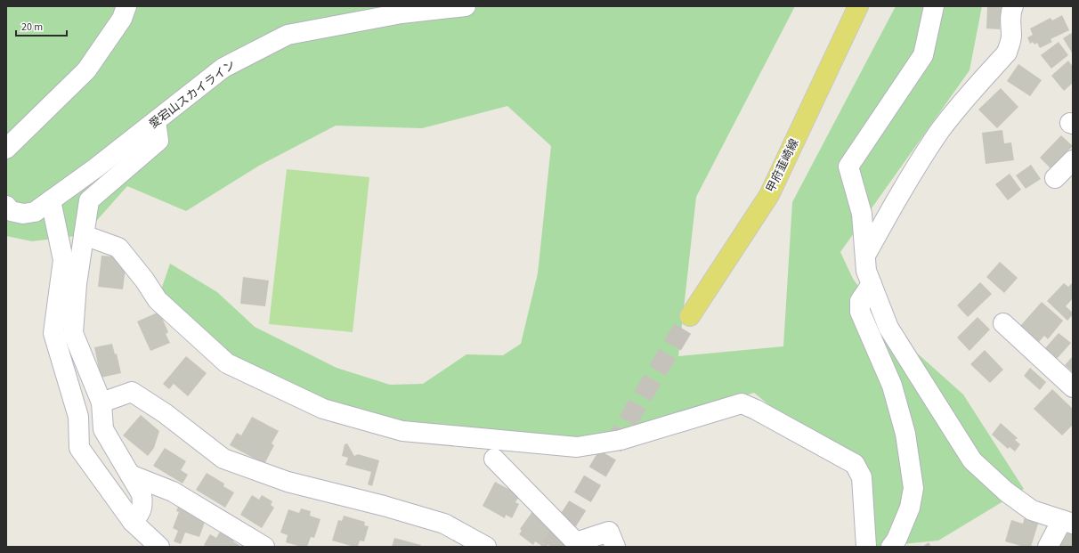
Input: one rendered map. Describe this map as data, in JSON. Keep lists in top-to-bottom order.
{
  "streets": {
    "main road": ["甲府韮崎線"],
    "street": ["愛宕山スカイライン"]
  },
  "scale_bar": "20 m"
}
